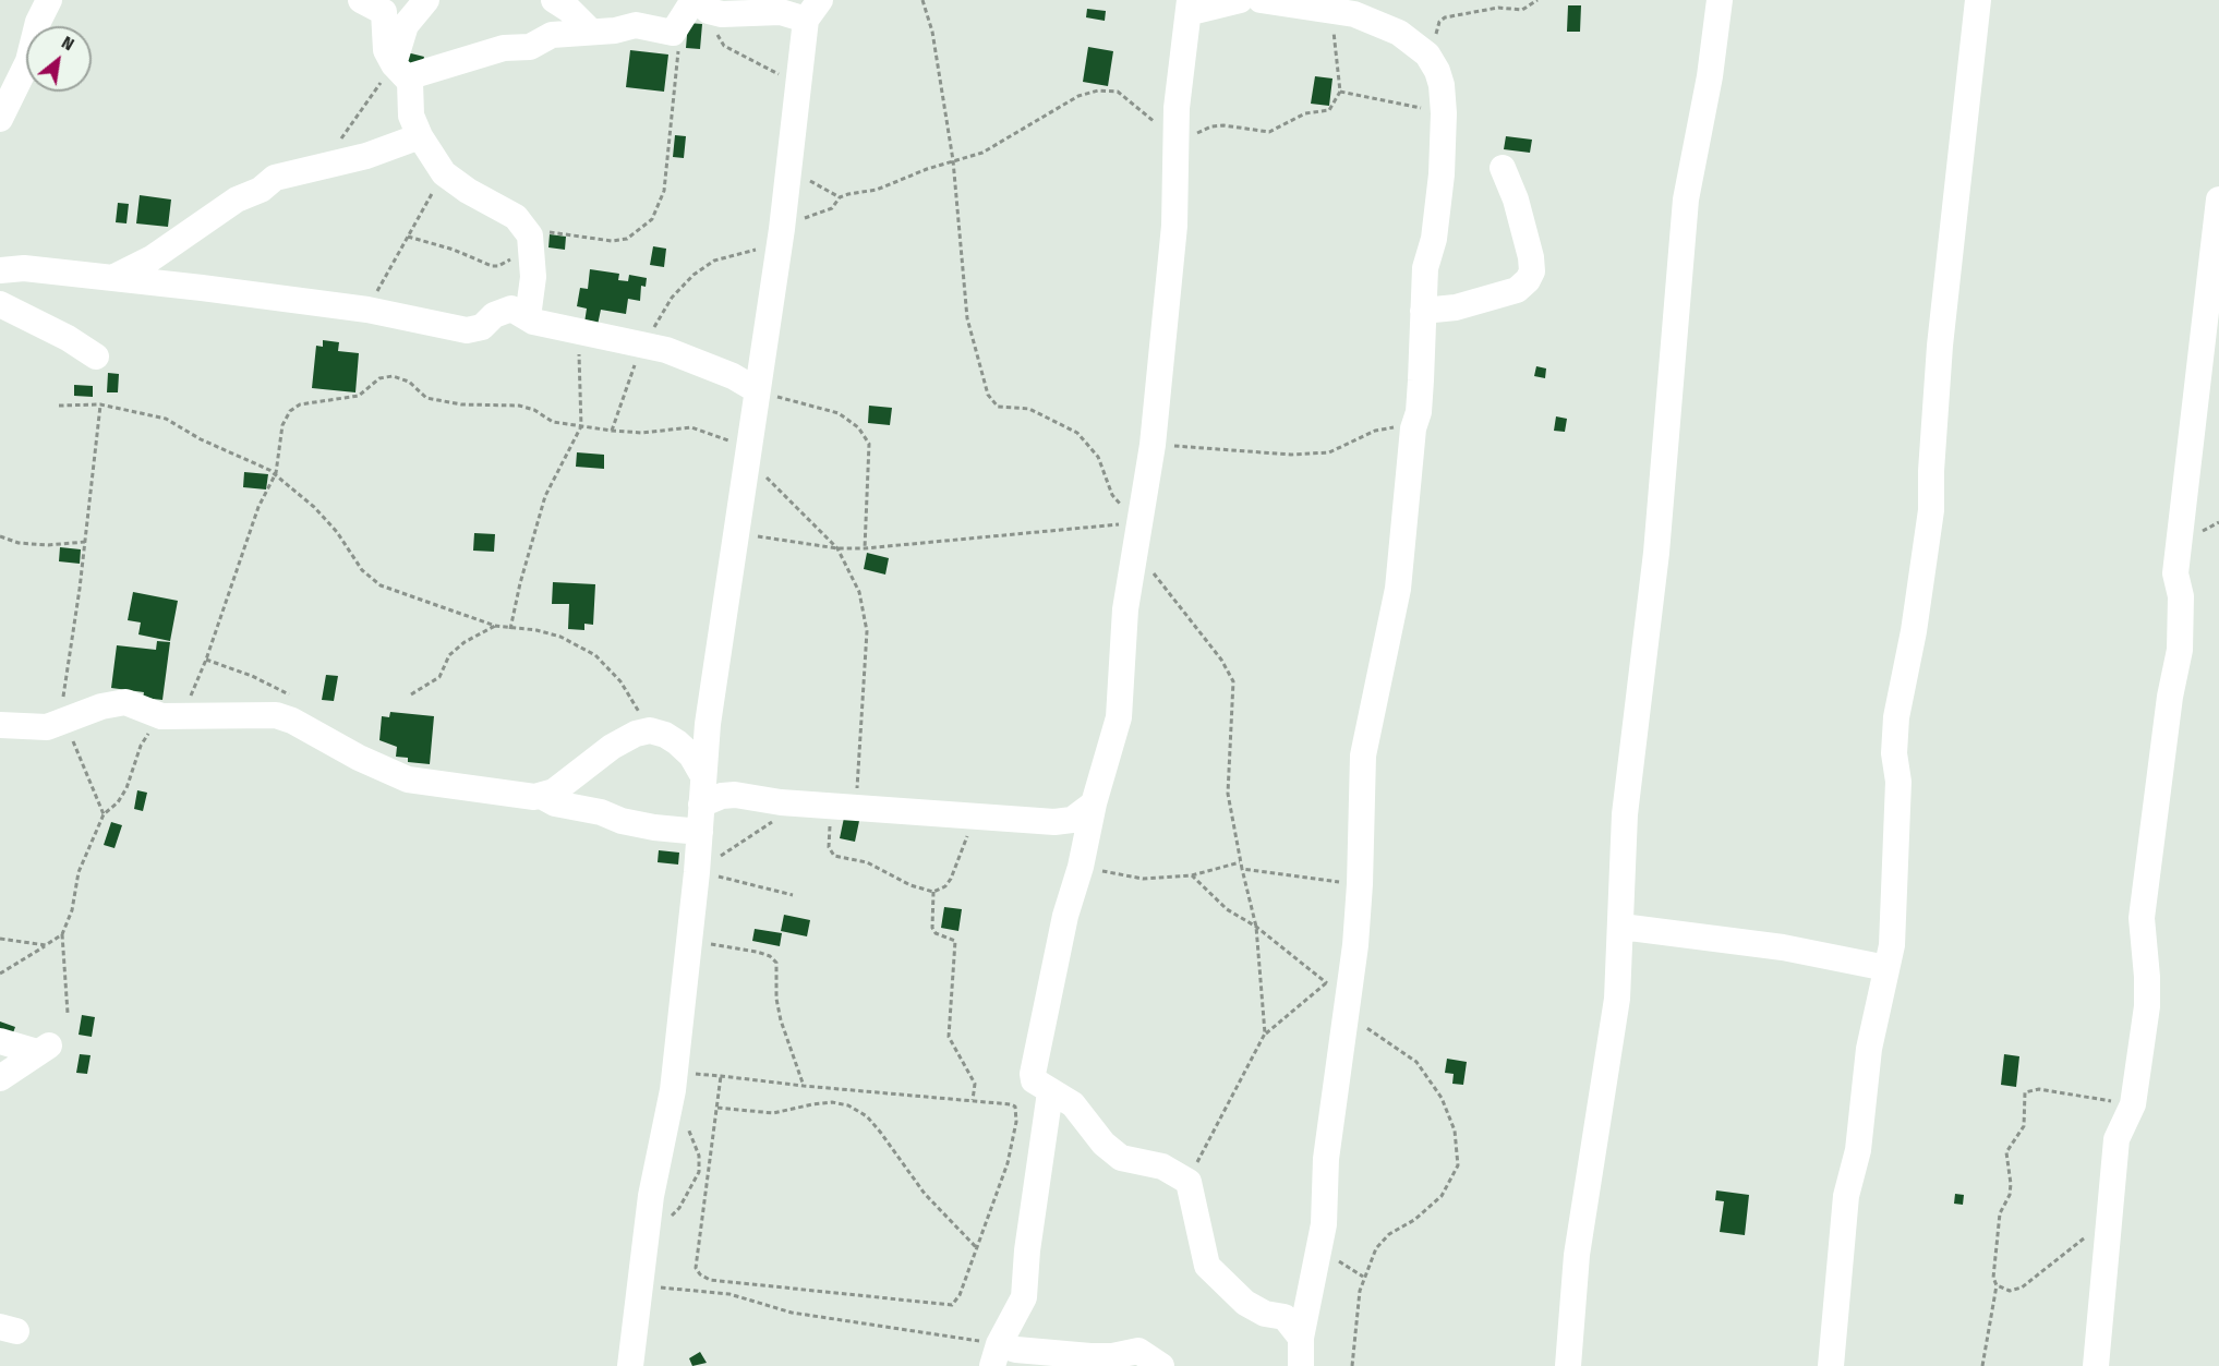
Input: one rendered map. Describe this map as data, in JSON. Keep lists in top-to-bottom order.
{
  "north": "top right"
}
